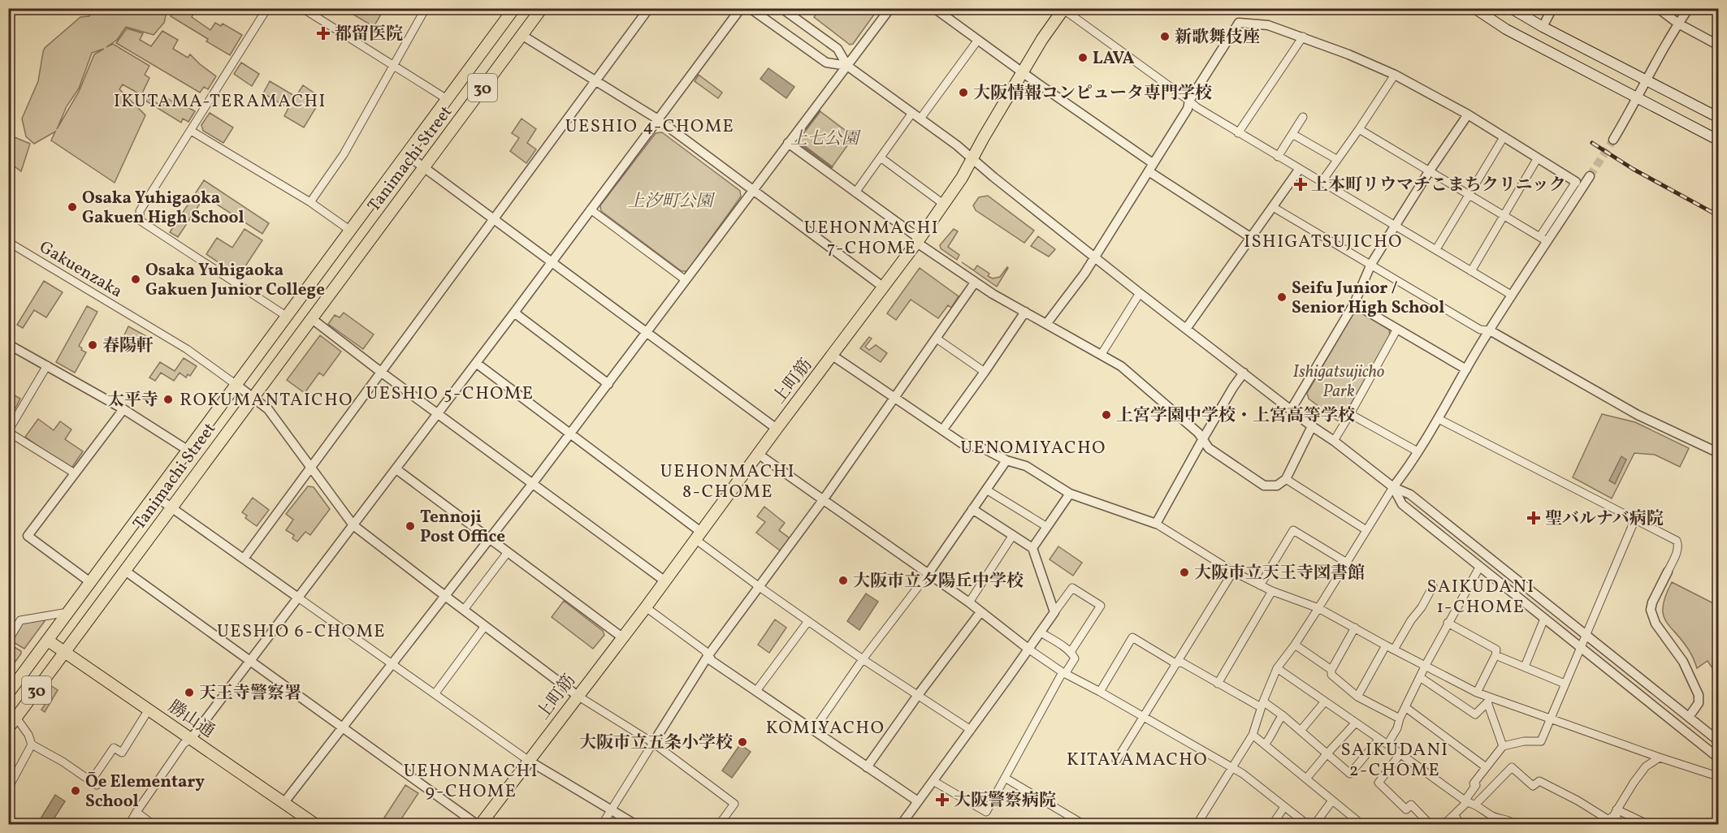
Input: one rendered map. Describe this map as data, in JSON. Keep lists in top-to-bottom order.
{
  "streets": {
    "main road": [
      "30",
      "Tanimachi Street",
      "上町筋",
      "勝山通"
    ],
    "street": ["Gakuenzaka"]
  },
  "crossings": [
    ["Tanimachi Street", "Gakuenzaka"],
    ["Tanimachi Street", "勝山通"]
  ],
  "districts": [
    "IKUTAMA-TERAMACHI",
    "UESHIO 4-CHOME",
    "UEHONMACHI 7-CHOME",
    "ISHIGATSUJICHO",
    "UESHIO 5-CHOME",
    "ROKUMANTAICHO",
    "UENOMIYACHO",
    "UEHONMACHI 8-CHOME",
    "SAIKUDANI 1-CHOME",
    "UESHIO 6-CHOME",
    "KOMIYACHO",
    "SAIKUDANI 2-CHOME",
    "KITAYAMACHO",
    "UEHONMACHI 9-CHOME"
  ],
  "parks": ["上七公園", "上汐町公園", "Ishigatsujicho Park"],
  "places": {
    "health": [
      "都留医院",
      "上本町リウマチこまちクリニック",
      "聖バルナバ病院",
      "大阪警察病院"
    ],
    "other": [
      "新歌舞伎座",
      "LAVA",
      "大阪情報コンピュータ専門学校",
      "Osaka Yuhigaoka Gakuen High School",
      "Osaka Yuhigaoka Gakuen Junior College",
      "Seifu Junior / Senior High School",
      "春陽軒",
      "太平寺",
      "上宮学園中学校・上宮高等学校",
      "Tennoji Post Office",
      "大阪市立天王寺図書館",
      "大阪市立夕陽丘中学校",
      "天王寺警察署",
      "大阪市立五条小学校",
      "Ōe Elementary School"
    ]
  }
}
